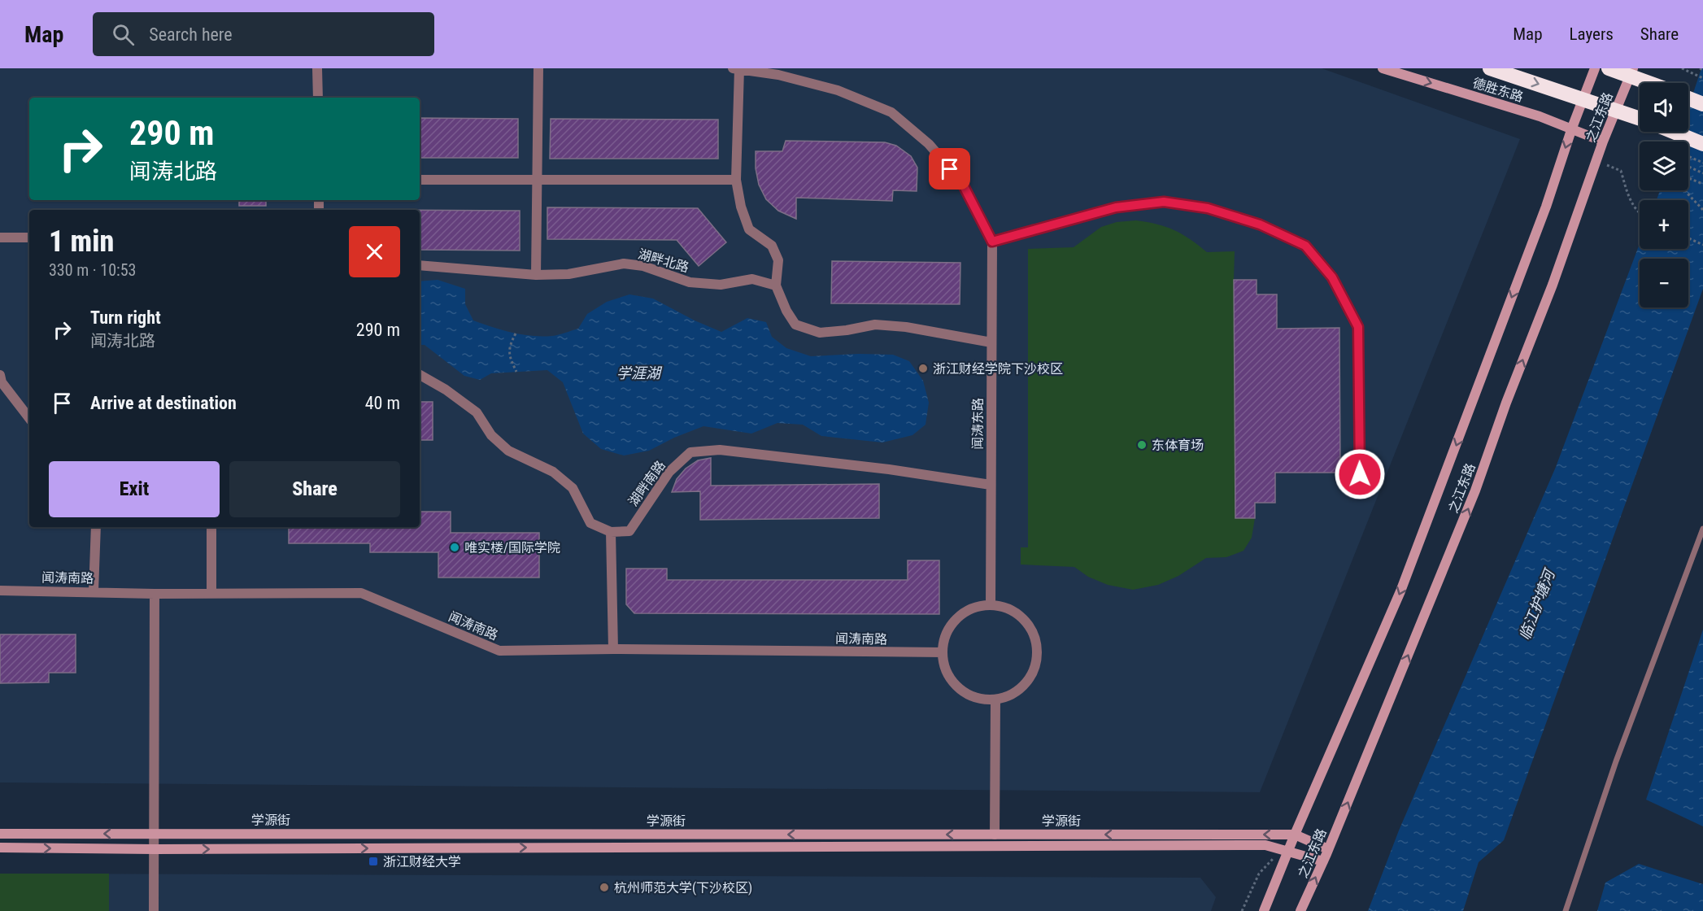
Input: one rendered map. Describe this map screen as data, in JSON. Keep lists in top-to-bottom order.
{
  "streets": {
    "main road": ["德胜东路", "之江东路", "学源街"],
    "street": [
      "湖畔北路",
      "闻涛东路",
      "湖畔南路",
      "闻涛南路"
    ]
  },
  "crossings": [
    ["德胜东路", "之江东路"],
    ["之江东路", "学源街"],
    ["闻涛东路", "湖畔南路"],
    ["闻涛东路", "闻涛南路"]
  ],
  "one_way": ["德胜东路"],
  "water": ["学涯湖", "临江护塘河"],
  "places": {
    "other": [
      "浙江财经学院下沙校区",
      "东体育场",
      "唯实楼/国际学院",
      "杭州师范大学(下沙校区)"
    ],
    "transit": ["浙江财经大学"]
  },
  "page": {
    "header": "Map",
    "search": "Search here",
    "nav": ["Map", "Layers", "Share"],
    "map_buttons": ["+", "−"],
    "turn": ["290 m", "闻涛北路"],
    "heading": ["1 min", "330 m · 10:53"],
    "list": [
      {
        "name": "Turn right",
        "note": "闻涛北路",
        "value": "290 m"
      },
      {
        "name": "Arrive at destination",
        "value": "40 m"
      }
    ],
    "buttons": ["Exit", "Share"]
  }
}
